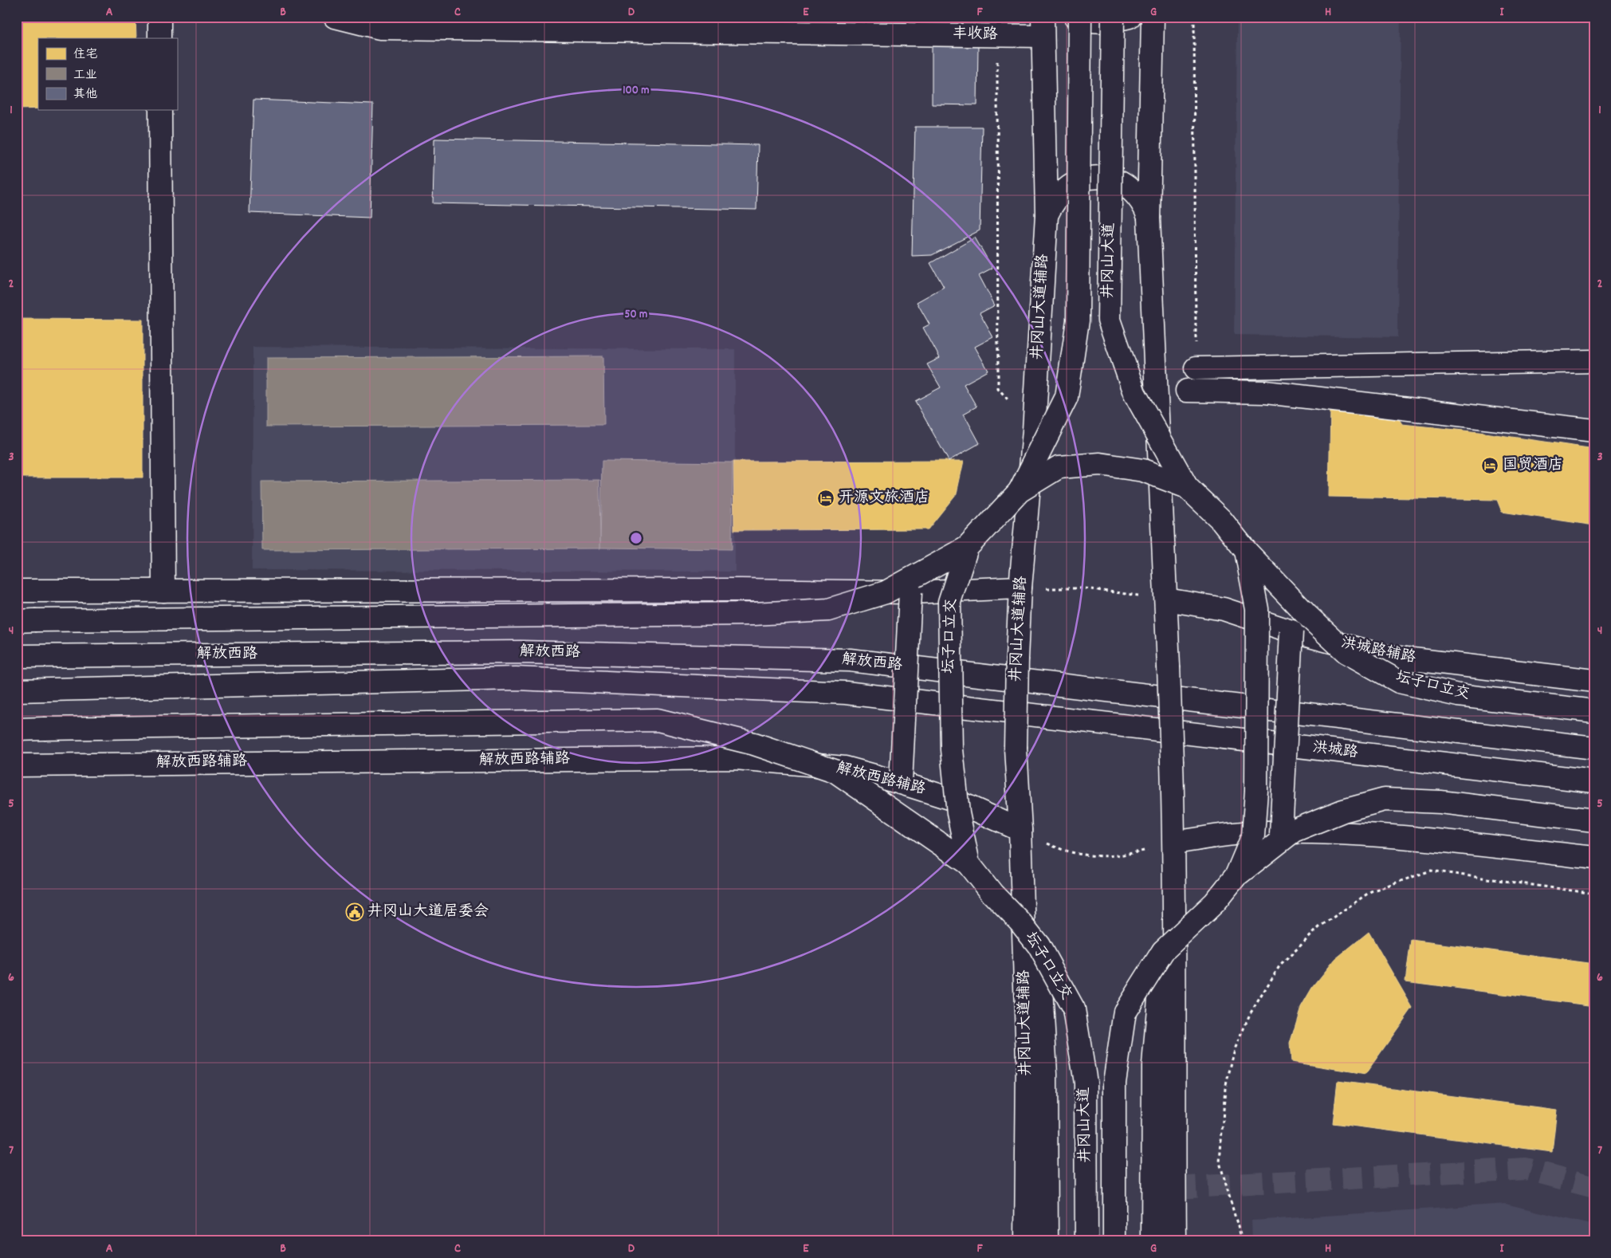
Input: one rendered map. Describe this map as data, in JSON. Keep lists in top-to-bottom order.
{
  "streets": {
    "main road": [
      "丰收路",
      "井冈山大道",
      "井冈山大道辅路",
      "坛子口立交",
      "洪城路辅路",
      "解放西路",
      "洪城路",
      "解放西路辅路"
    ]
  },
  "crossings": [
    ["丰收路", "井冈山大道辅路"],
    ["井冈山大道", "坛子口立交"],
    ["井冈山大道辅路", "解放西路辅路"],
    ["解放西路", "洪城路"]
  ],
  "places": {
    "hotel": ["国贸酒店", "开源文旅酒店"],
    "public building": ["井冈山大道居委会"]
  },
  "legend": ["住宅", "工业", "其他"],
  "grid": {
    "columns": [
      "A",
      "B",
      "C",
      "D",
      "E",
      "F",
      "G",
      "H",
      "I"
    ],
    "rows": [
      "1",
      "2",
      "3",
      "4",
      "5",
      "6",
      "7"
    ]
  },
  "rings": ["100 m", "50 m"]
}
